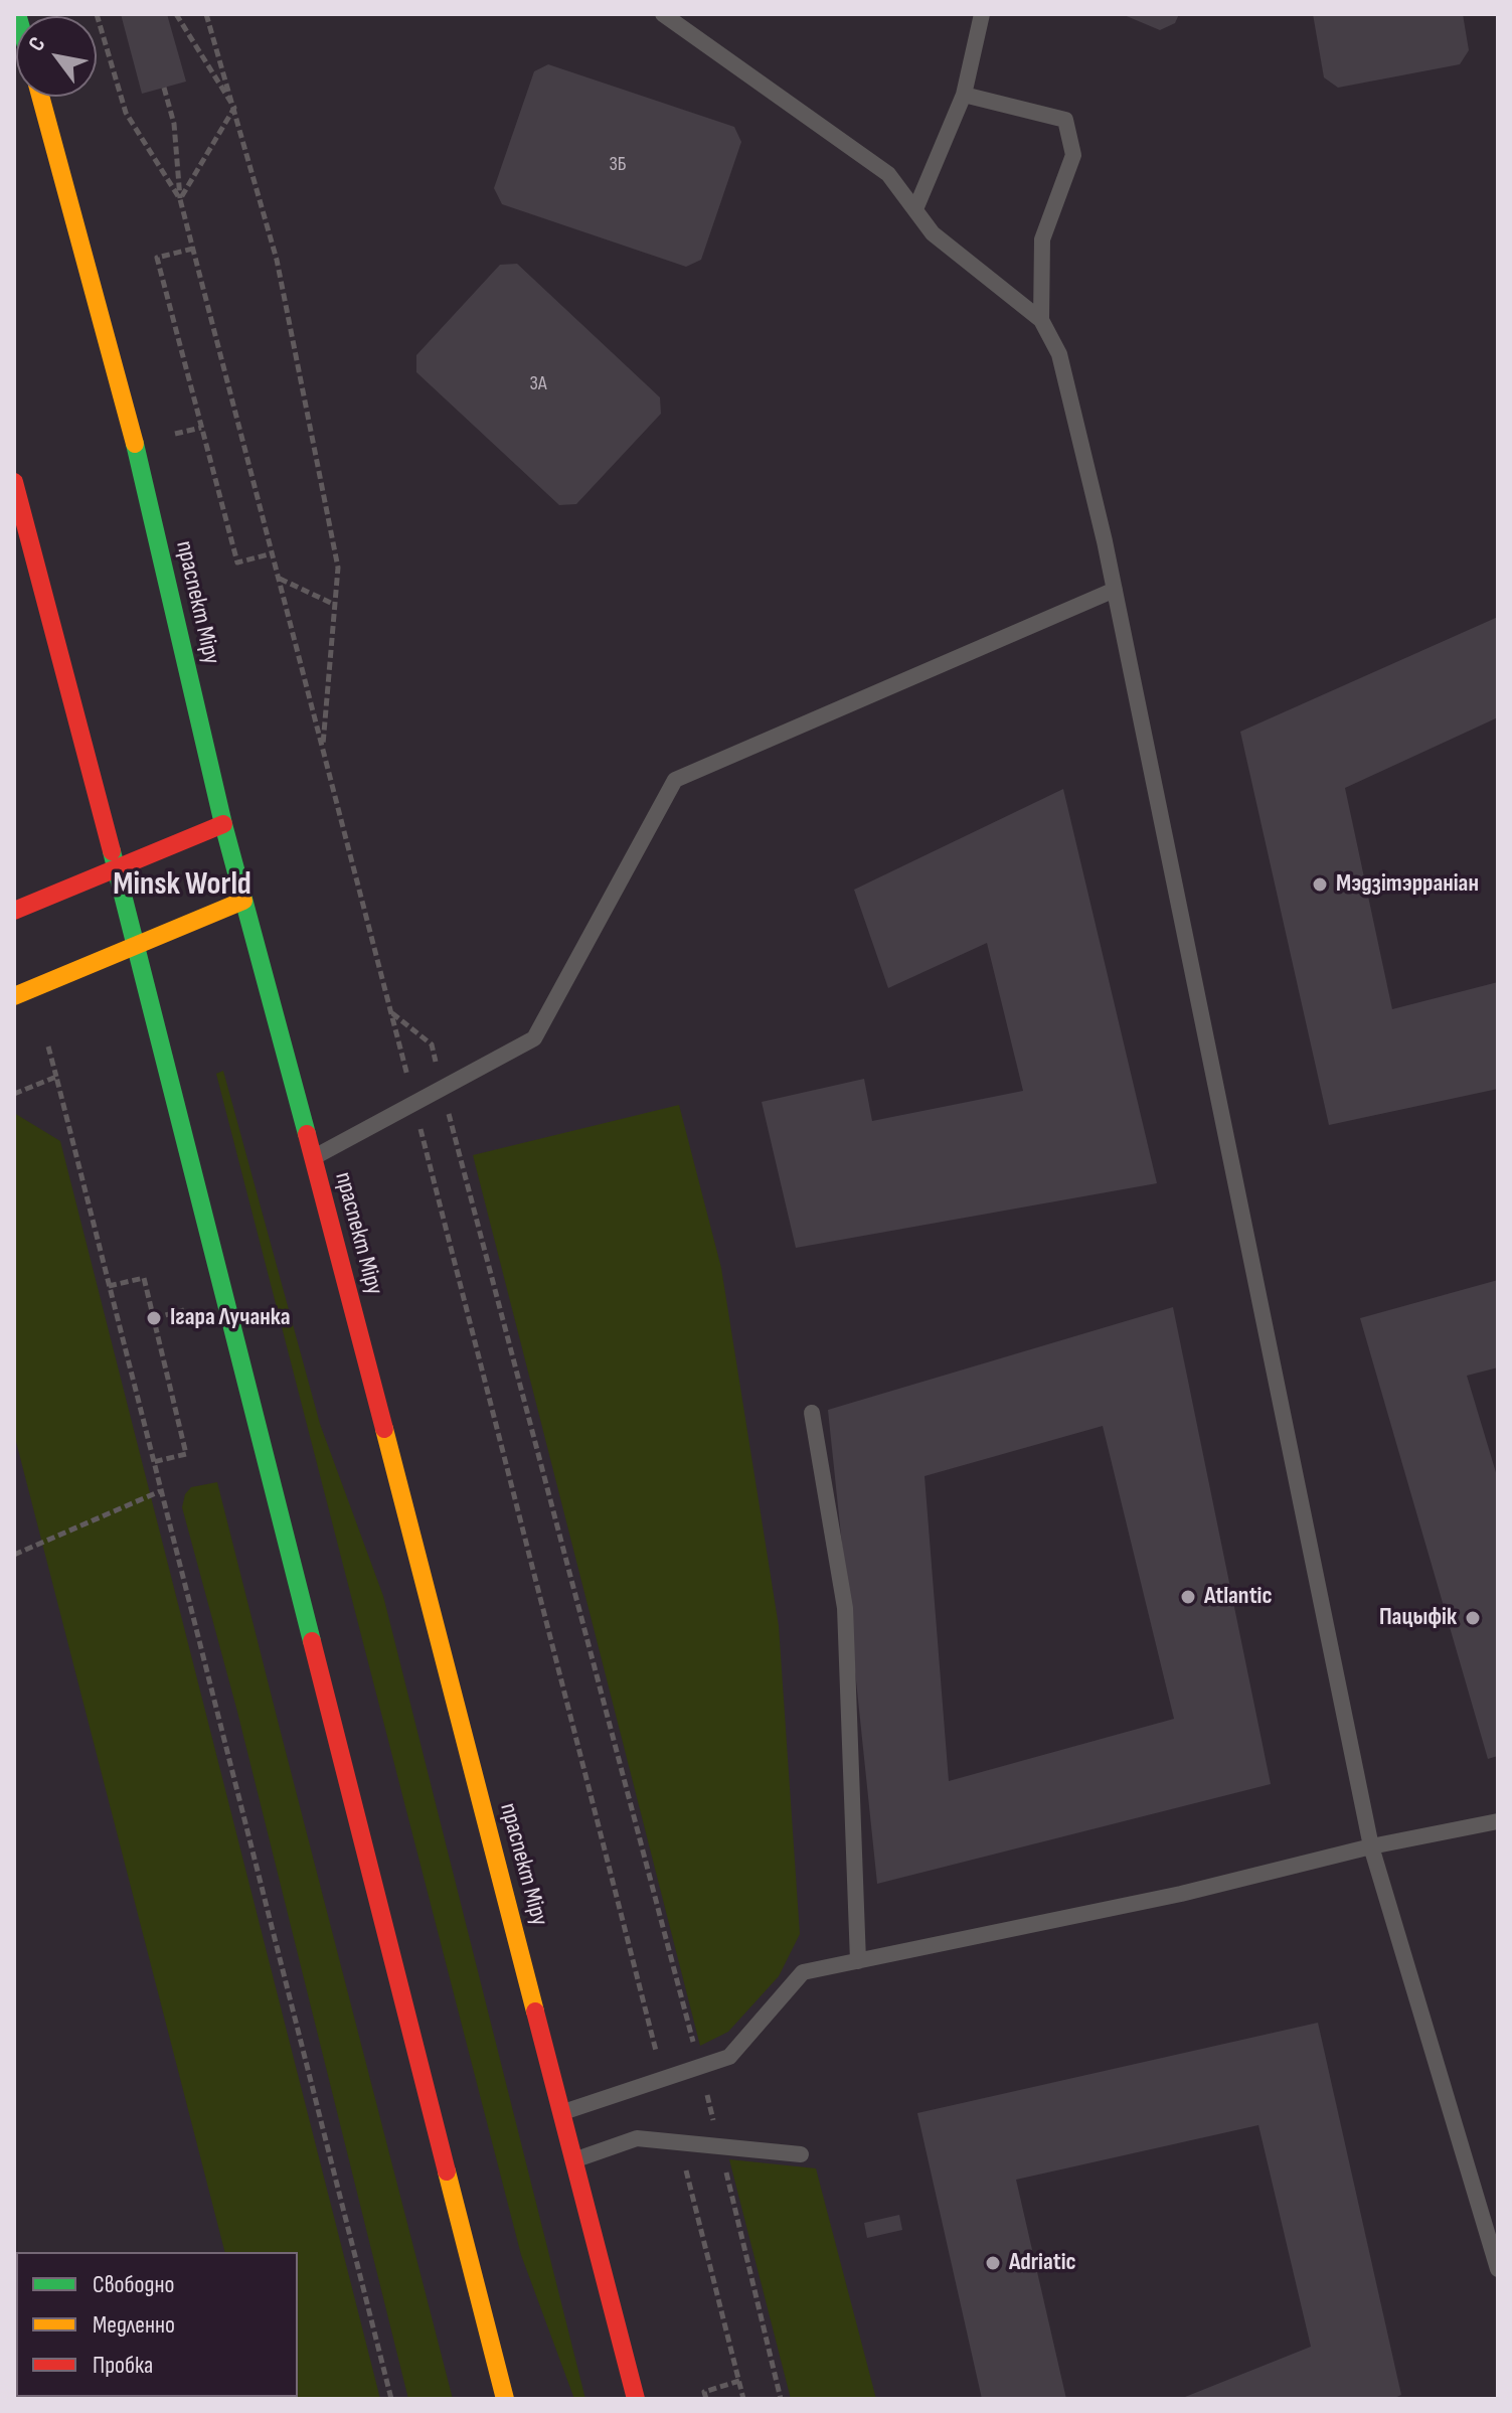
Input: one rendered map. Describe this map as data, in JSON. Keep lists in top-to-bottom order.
{
  "streets": {
    "main road": ["праспект Міру"]
  },
  "districts": ["Minsk World"],
  "places": [
    "Мэдзітэрраніан",
    "Ігара Лучанка",
    "Atlantic",
    "Пацыфік",
    "Adriatic"
  ],
  "house_numbers": ["3Б", "3А"],
  "legend": ["Свободно", "Медленно", "Пробка"],
  "north": "top left"
}
